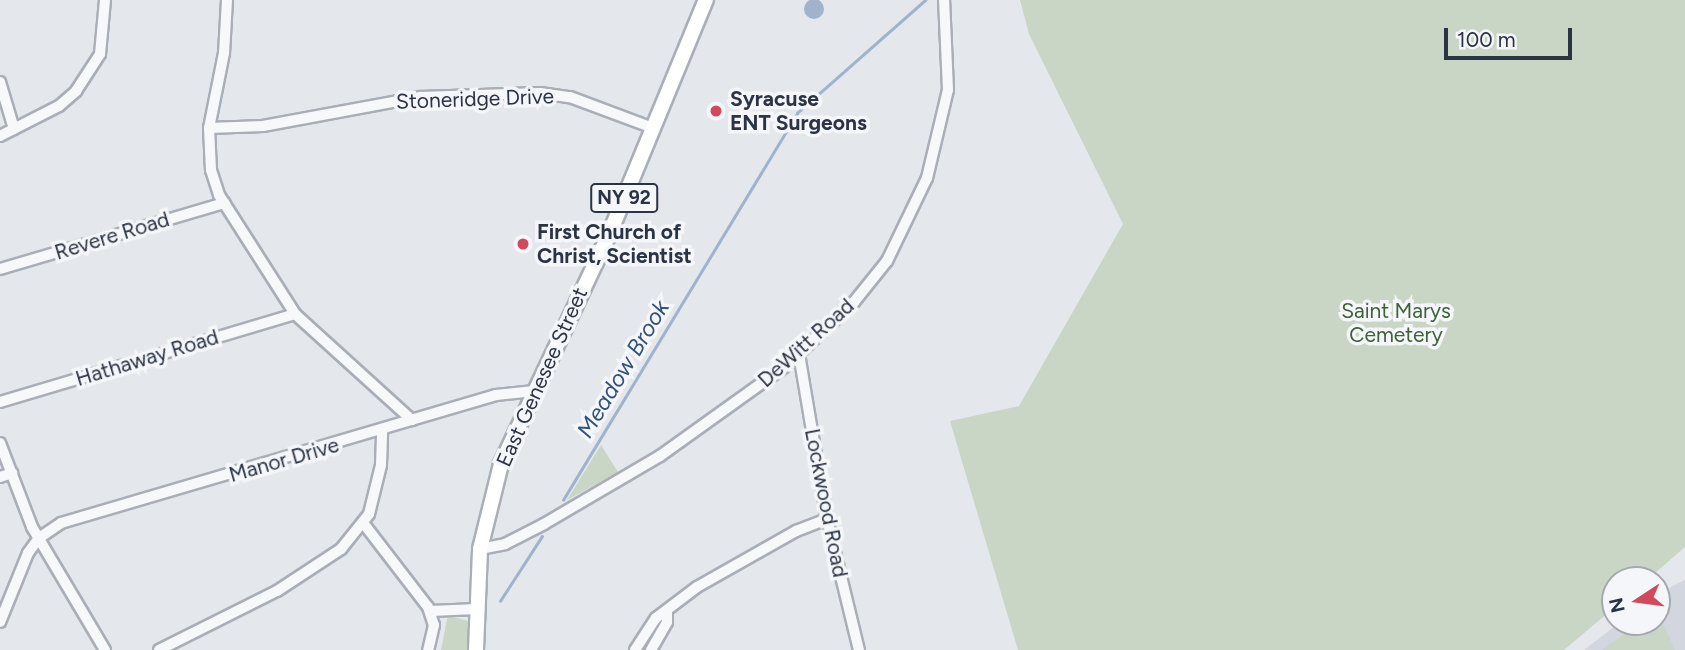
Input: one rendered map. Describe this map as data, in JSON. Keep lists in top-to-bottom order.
{
  "streets": {
    "main road": ["NY 92", "East Genesee Street"],
    "street": [
      "Stoneridge Drive",
      "Revere Road",
      "DeWitt Road",
      "Hathaway Road",
      "Manor Drive",
      "Lockwood Road"
    ]
  },
  "crossings": [
    ["Stoneridge Drive", "East Genesee Street"],
    ["DeWitt Road", "East Genesee Street"],
    ["DeWitt Road", "Lockwood Road"],
    ["East Genesee Street", "Manor Drive"]
  ],
  "water": ["Meadow Brook"],
  "parks": ["Saint Marys Cemetery"],
  "places": ["Syracuse ENT Surgeons", "First Church of Christ, Scientist"],
  "scale_bar": "100 m",
  "north": "left"
}
